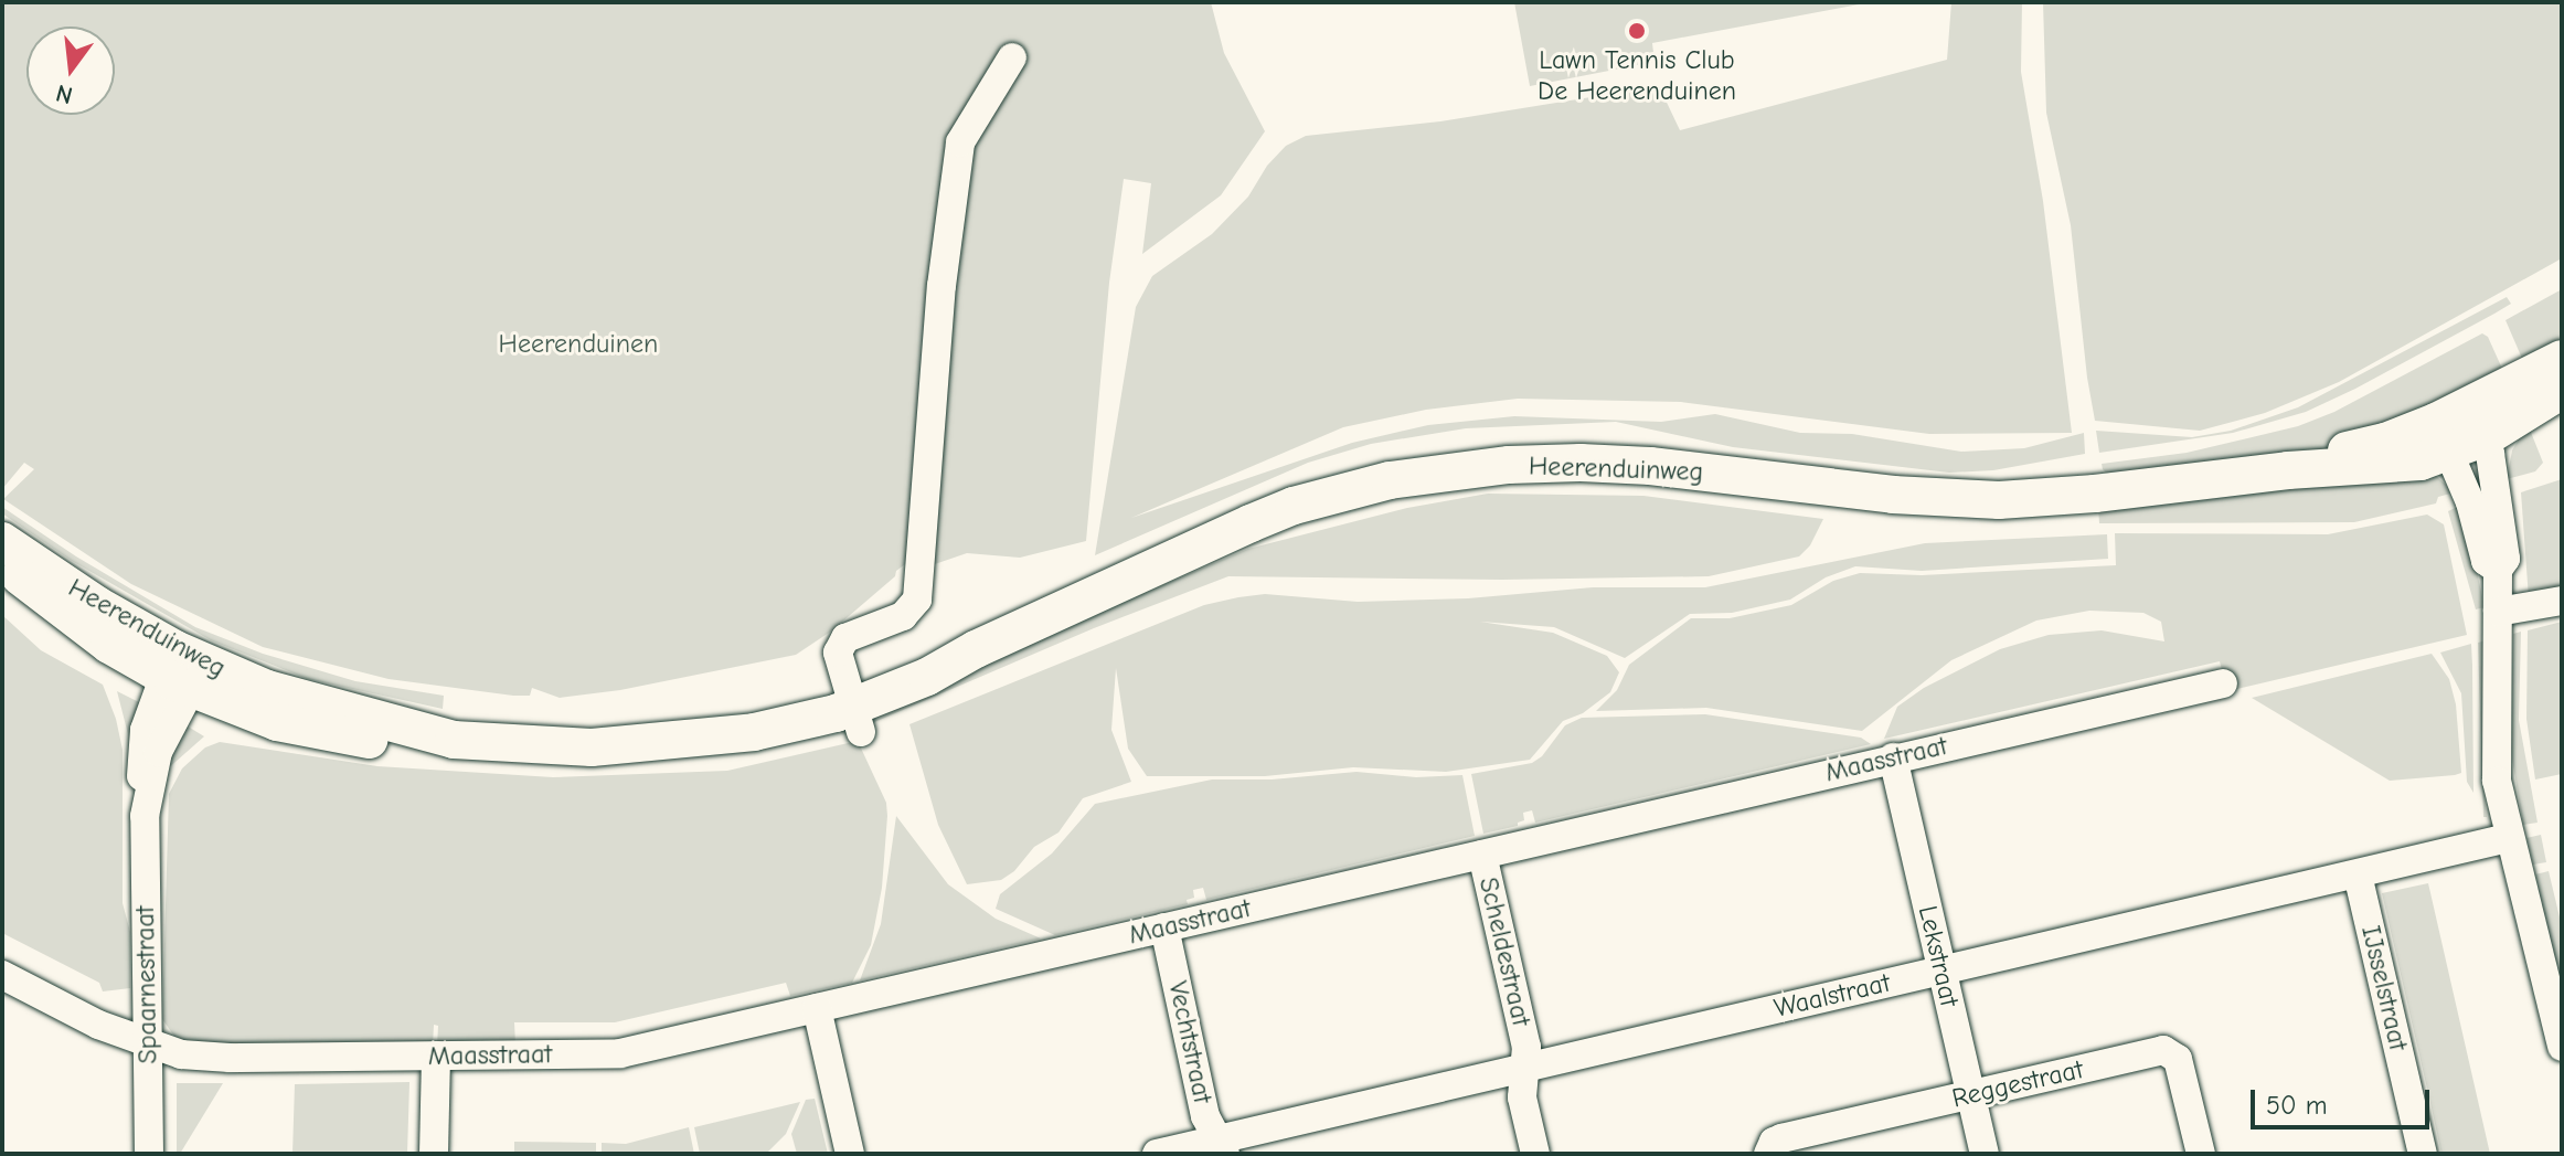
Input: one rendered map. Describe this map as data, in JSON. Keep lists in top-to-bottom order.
{
  "streets": {
    "main road": ["Heerenduinweg"],
    "street": [
      "Maasstraat",
      "Scheldestraat",
      "Lekstraat",
      "Spaarnestraat",
      "IJsselstraat",
      "Waalstraat",
      "Vechtstraat",
      "Reggestraat"
    ]
  },
  "crossings": [
    ["Heerenduinweg", "Spaarnestraat"],
    ["Maasstraat", "Scheldestraat"],
    ["Maasstraat", "Lekstraat"],
    ["Maasstraat", "Spaarnestraat"],
    ["Maasstraat", "Vechtstraat"],
    ["Scheldestraat", "Waalstraat"],
    ["Lekstraat", "Waalstraat"],
    ["Lekstraat", "Reggestraat"],
    ["IJsselstraat", "Waalstraat"],
    ["Waalstraat", "Vechtstraat"]
  ],
  "parks": ["Heerenduinen"],
  "places": ["Lawn Tennis Club De Heerenduinen"],
  "scale_bar": "50 m",
  "north": "bottom"
}
